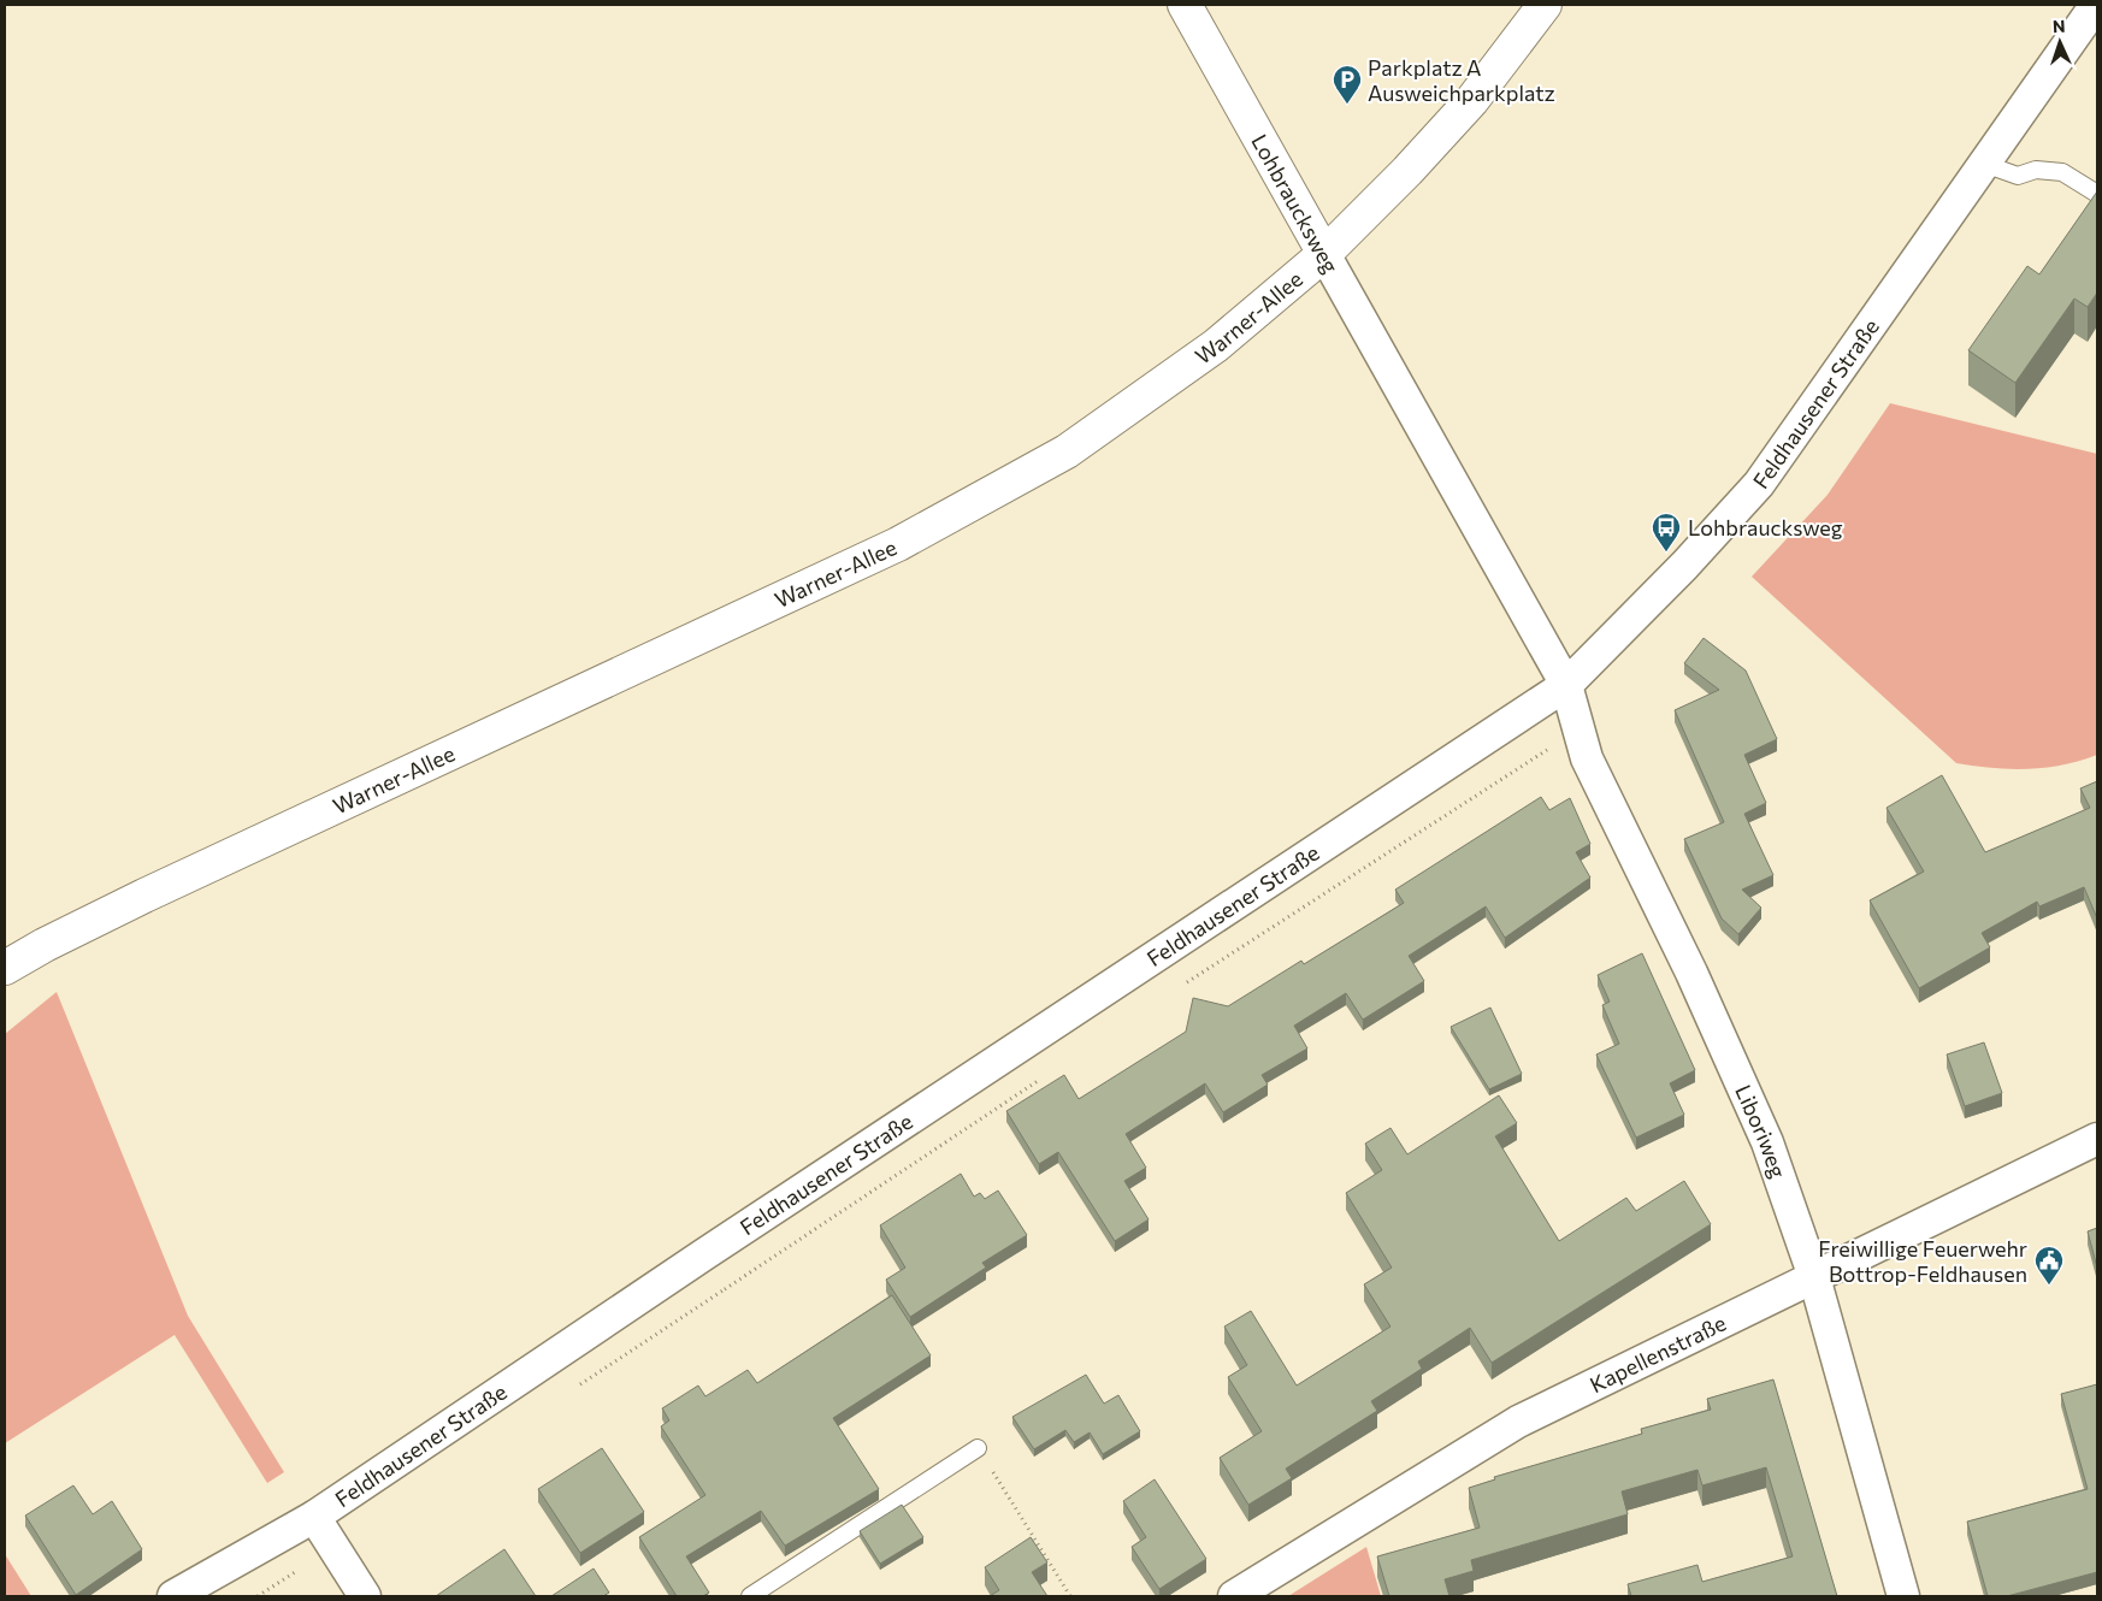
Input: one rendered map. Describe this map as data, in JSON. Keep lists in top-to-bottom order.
{
  "streets": {
    "street": [
      "Lohbraucksweg",
      "Warner-Allee",
      "Feldhausener Straße",
      "Liboriweg",
      "Kapellenstraße"
    ]
  },
  "crossings": [
    ["Lohbraucksweg", "Warner-Allee"],
    ["Lohbraucksweg", "Feldhausener Straße"],
    ["Lohbraucksweg", "Liboriweg"],
    ["Feldhausener Straße", "Liboriweg"],
    ["Liboriweg", "Kapellenstraße"]
  ],
  "places": {
    "parking": ["Parkplatz A Ausweichparkplatz"],
    "bus stop": ["Lohbraucksweg"],
    "public building": ["Freiwillige Feuerwehr Bottrop-Feldhausen"]
  },
  "north": "top"
}
